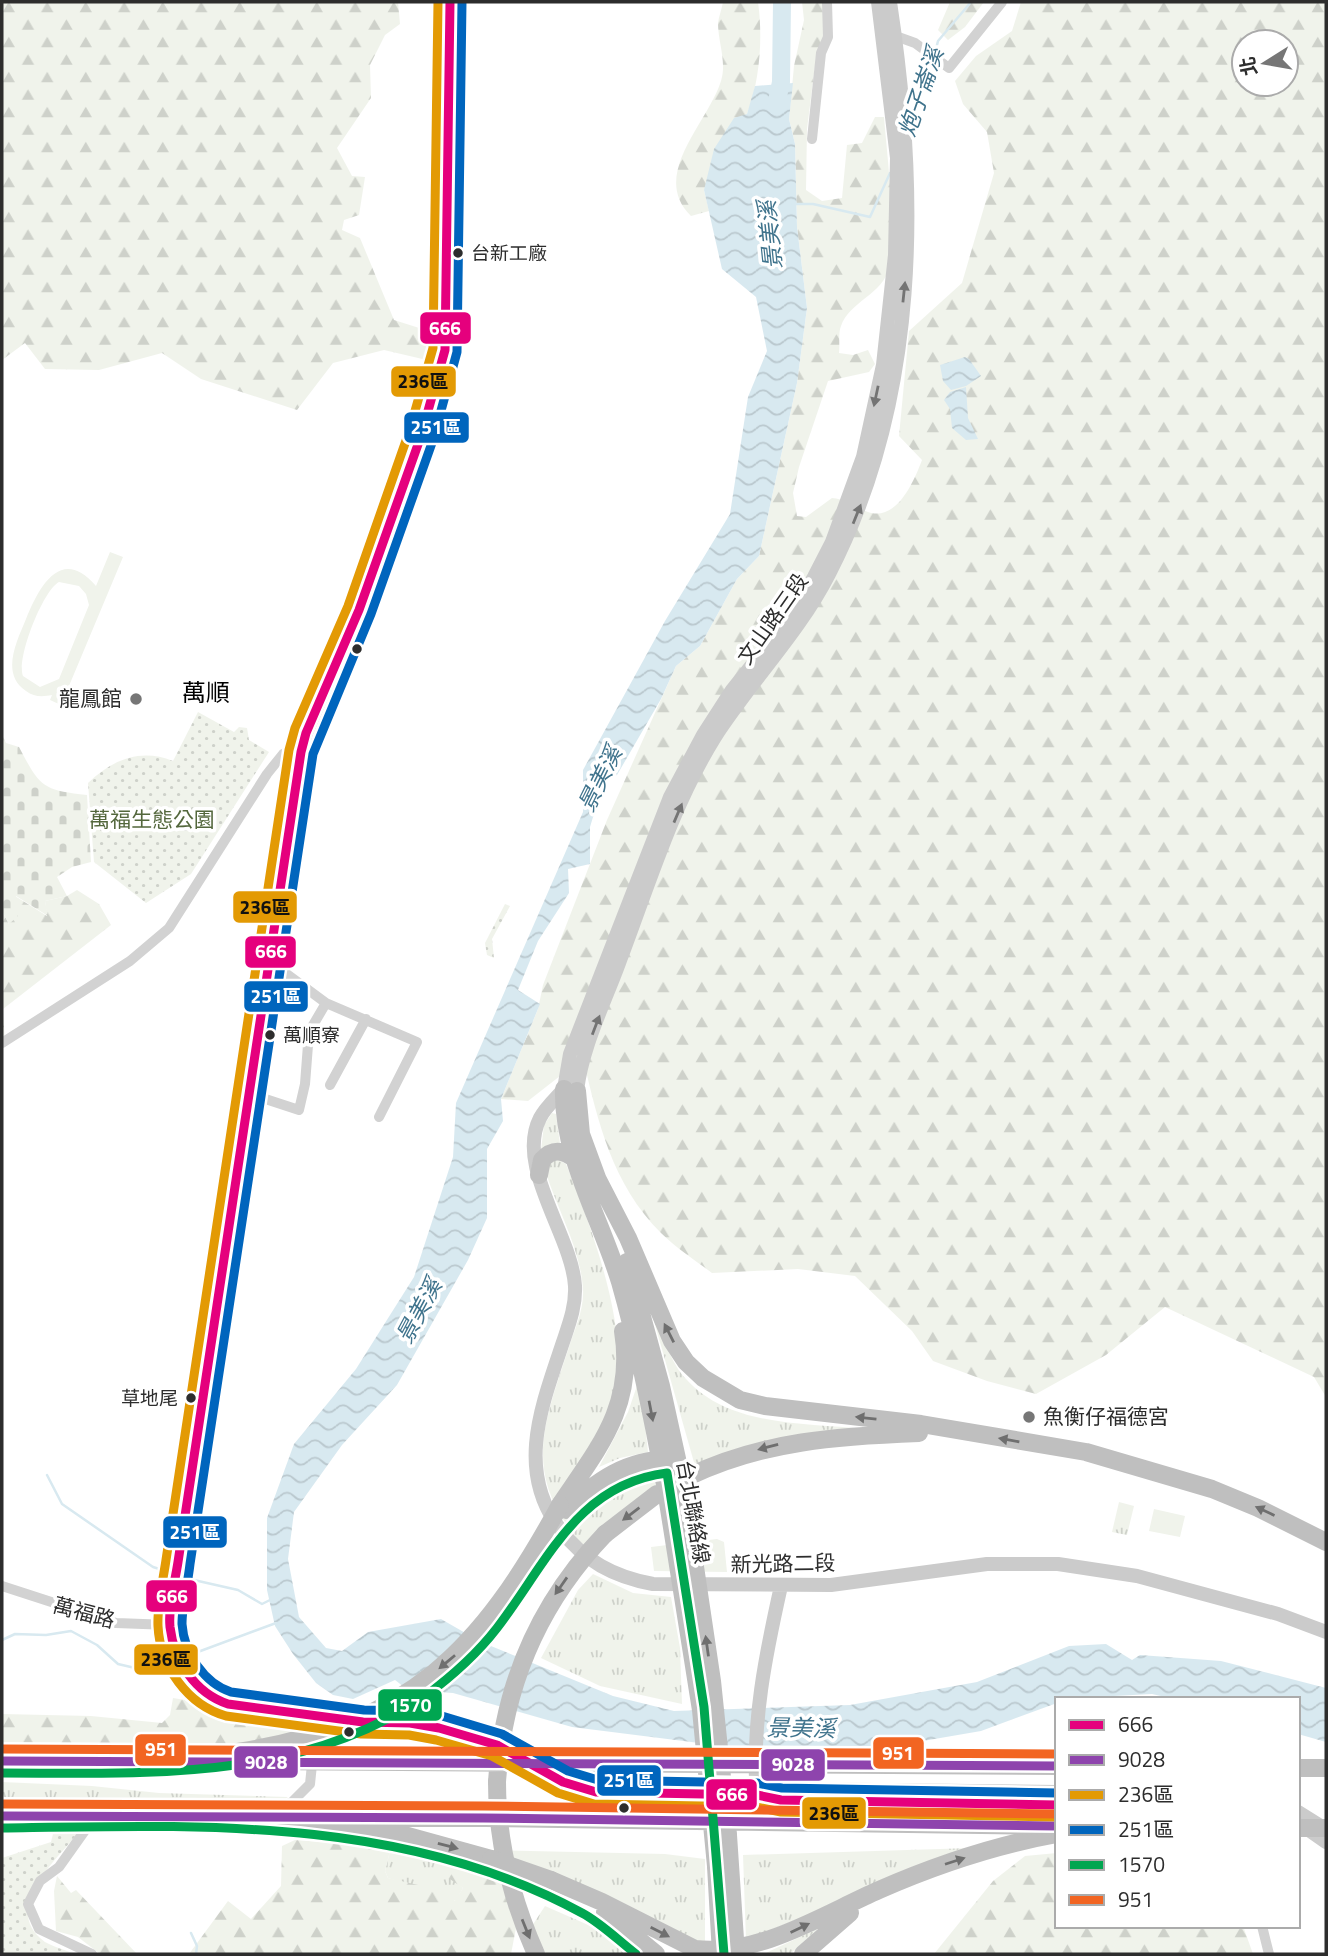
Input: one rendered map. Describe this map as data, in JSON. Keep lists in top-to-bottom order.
{
  "streets": {
    "highway": ["台北聯絡線"],
    "main road": ["文山路三段", "新光路二段"],
    "street": ["萬福路"]
  },
  "crossings": [
    ["文山路三段", "台北聯絡線"],
    ["文山路三段", "新光路二段"],
    ["台北聯絡線", "新光路二段"]
  ],
  "districts": ["萬順"],
  "water": ["炮子崙溪", "景美溪"],
  "parks": ["萬福生態公園"],
  "places": [
    "台新工廠",
    "龍鳳館",
    "萬順寮",
    "草地尾",
    "魚衡仔福德宮"
  ],
  "lines": [
    "transit line 666",
    "transit line 236區",
    "transit line 251區",
    "transit line 1570",
    "transit line 951",
    "transit line 9028"
  ],
  "legend": [
    "666",
    "9028",
    "236區",
    "251區",
    "1570",
    "951"
  ],
  "north": "left"
}
